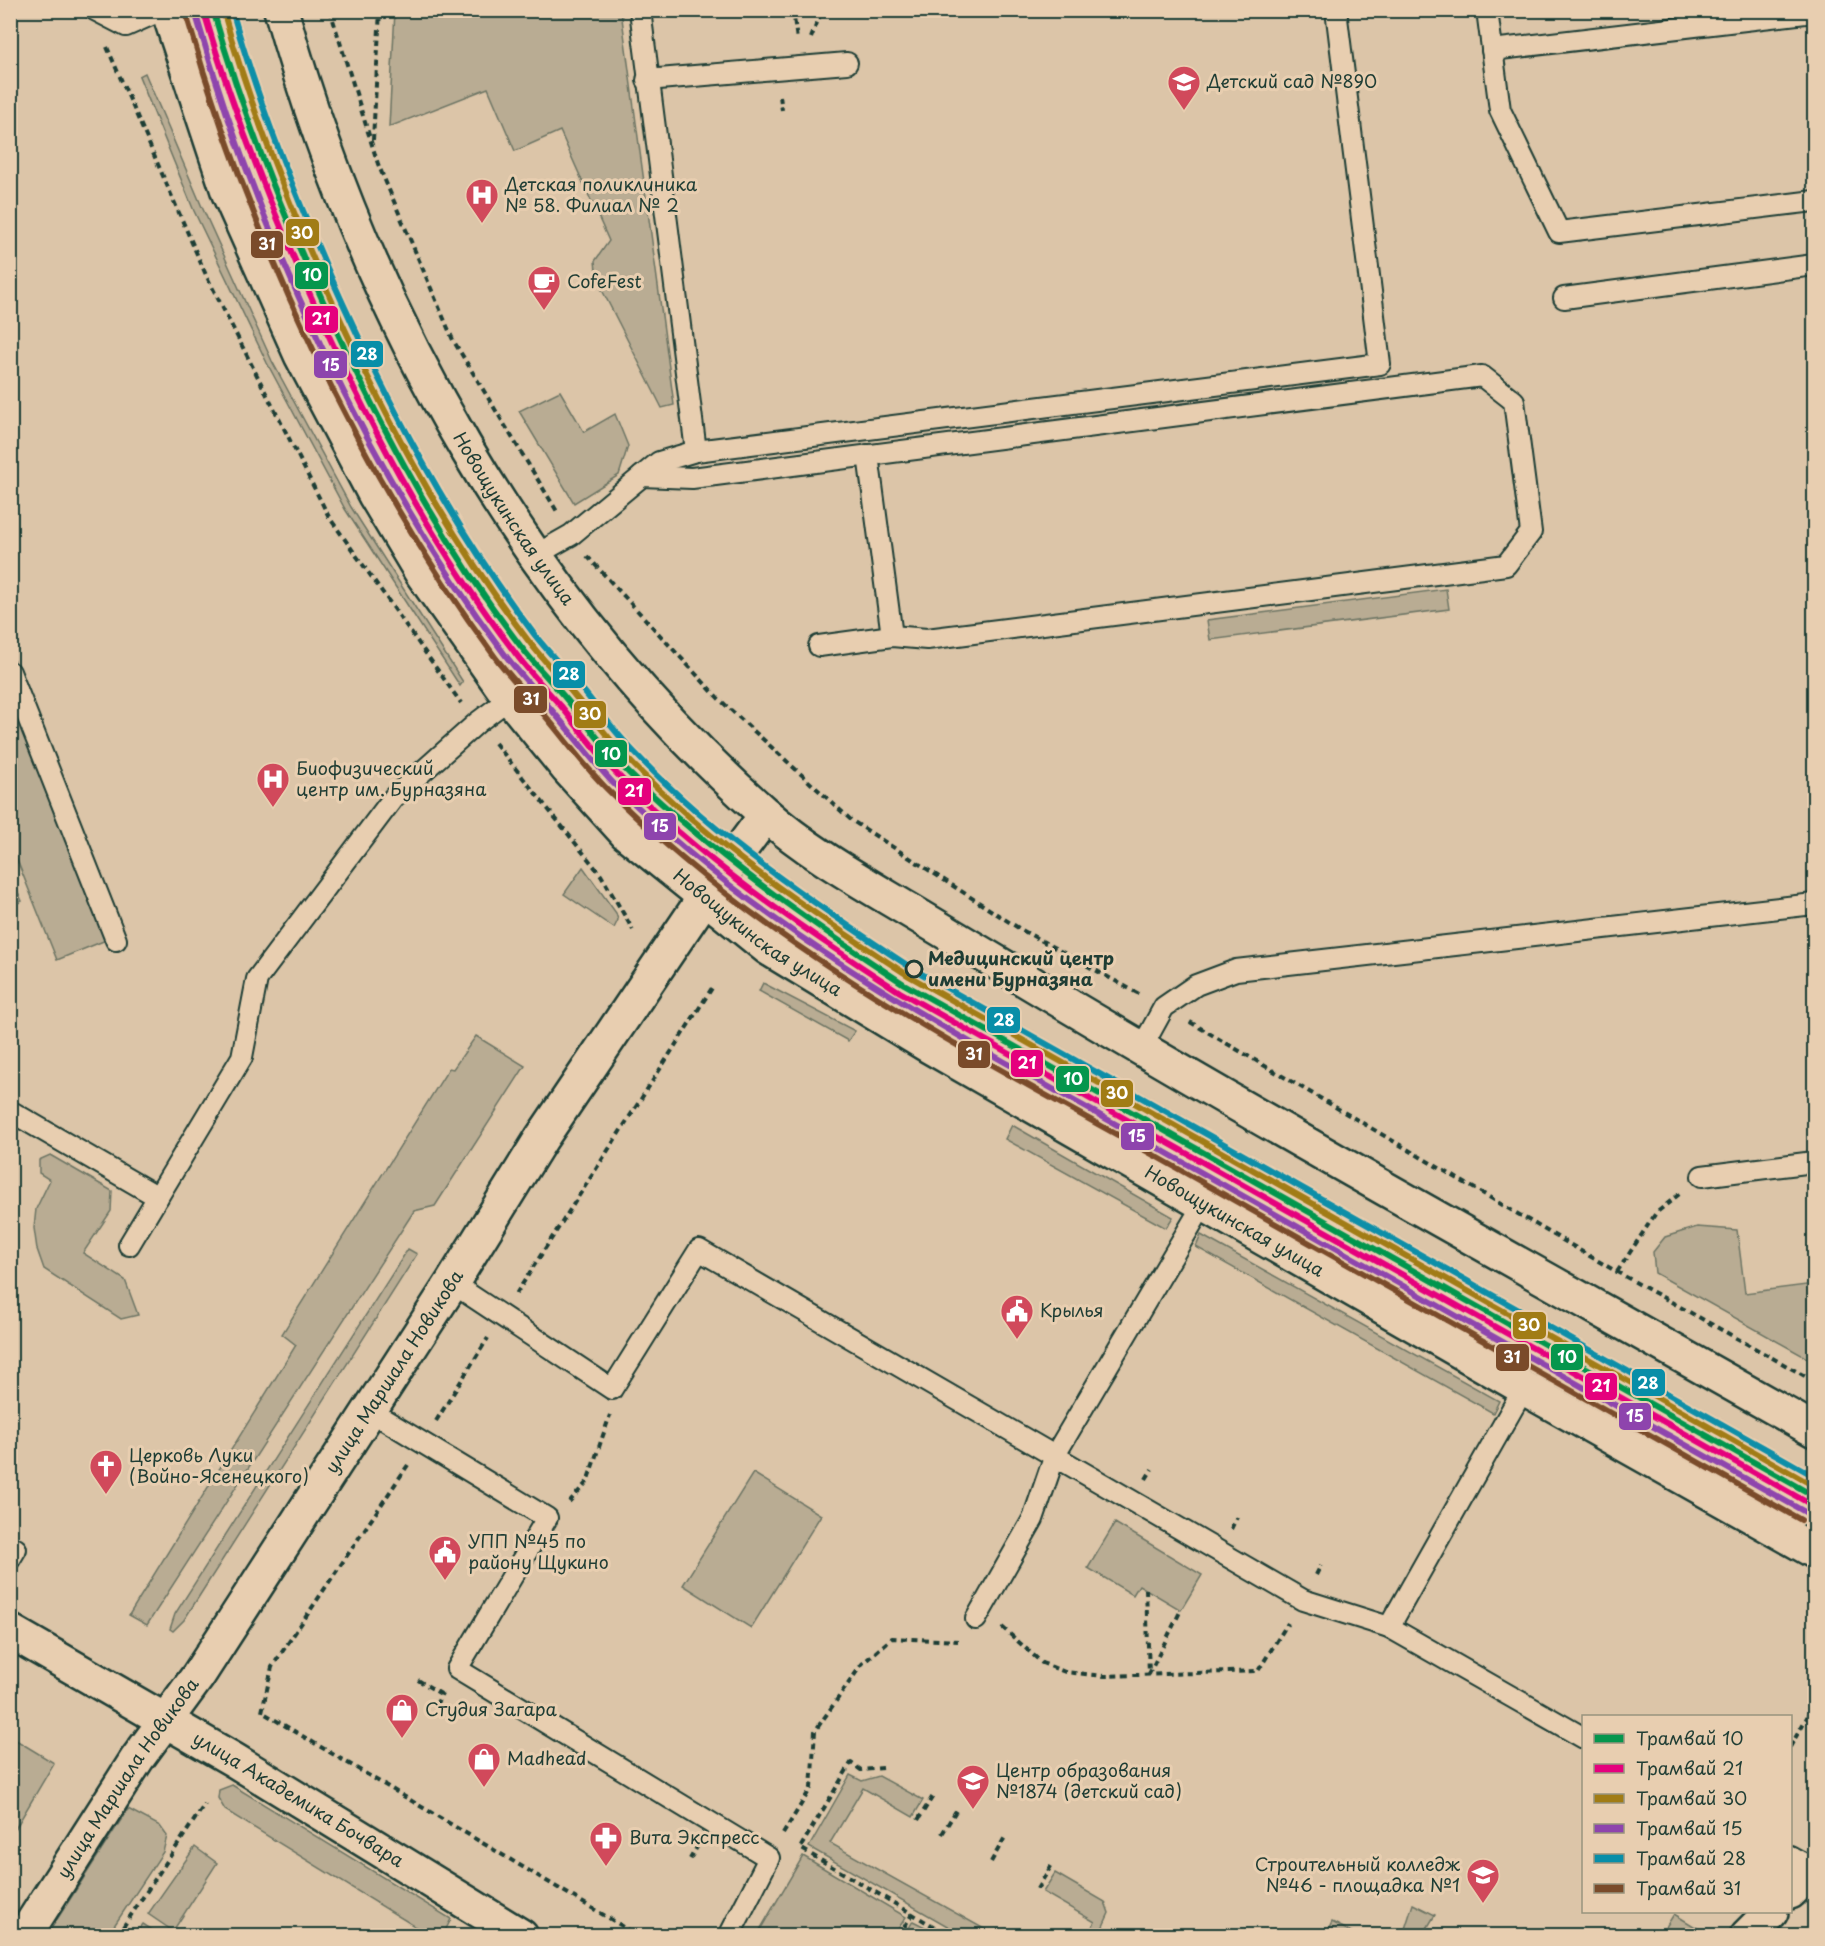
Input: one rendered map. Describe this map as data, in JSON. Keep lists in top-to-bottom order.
{
  "streets": {
    "main road": ["Новощукинская улица", "улица Маршала Новикова", "улица Академика Бочвара"]
  },
  "crossings": [
    ["Новощукинская улица", "улица Маршала Новикова"],
    ["улица Маршала Новикова", "улица Академика Бочвара"]
  ],
  "places": {
    "school or university": ["Детский сад №890", "Центр образования №1874 (детский сад)", "Строительный колледж №46 - площадка №1"],
    "hospital": ["Детская поликлиника № 58. Филиал № 2", "Биофизический центр им. Бурназяна"],
    "cafe": ["CofeFest"],
    "other": ["Медицинский центр имени Бурназяна"],
    "public building": ["Крылья", "УПП №45 по району Щукино"],
    "church": ["Церковь Луки (Войно-Ясенецкого)"],
    "shop": ["Студия Загара", "Madhead"],
    "pharmacy": ["Вита Экспресс"]
  },
  "lines": [
    "tram line 10",
    "tram line 30",
    "tram line 28",
    "tram line 21",
    "tram line 15",
    "tram line 31"
  ],
  "legend": [
    "Трамвай 10",
    "Трамвай 21",
    "Трамвай 30",
    "Трамвай 15",
    "Трамвай 28",
    "Трамвай 31"
  ]
}
